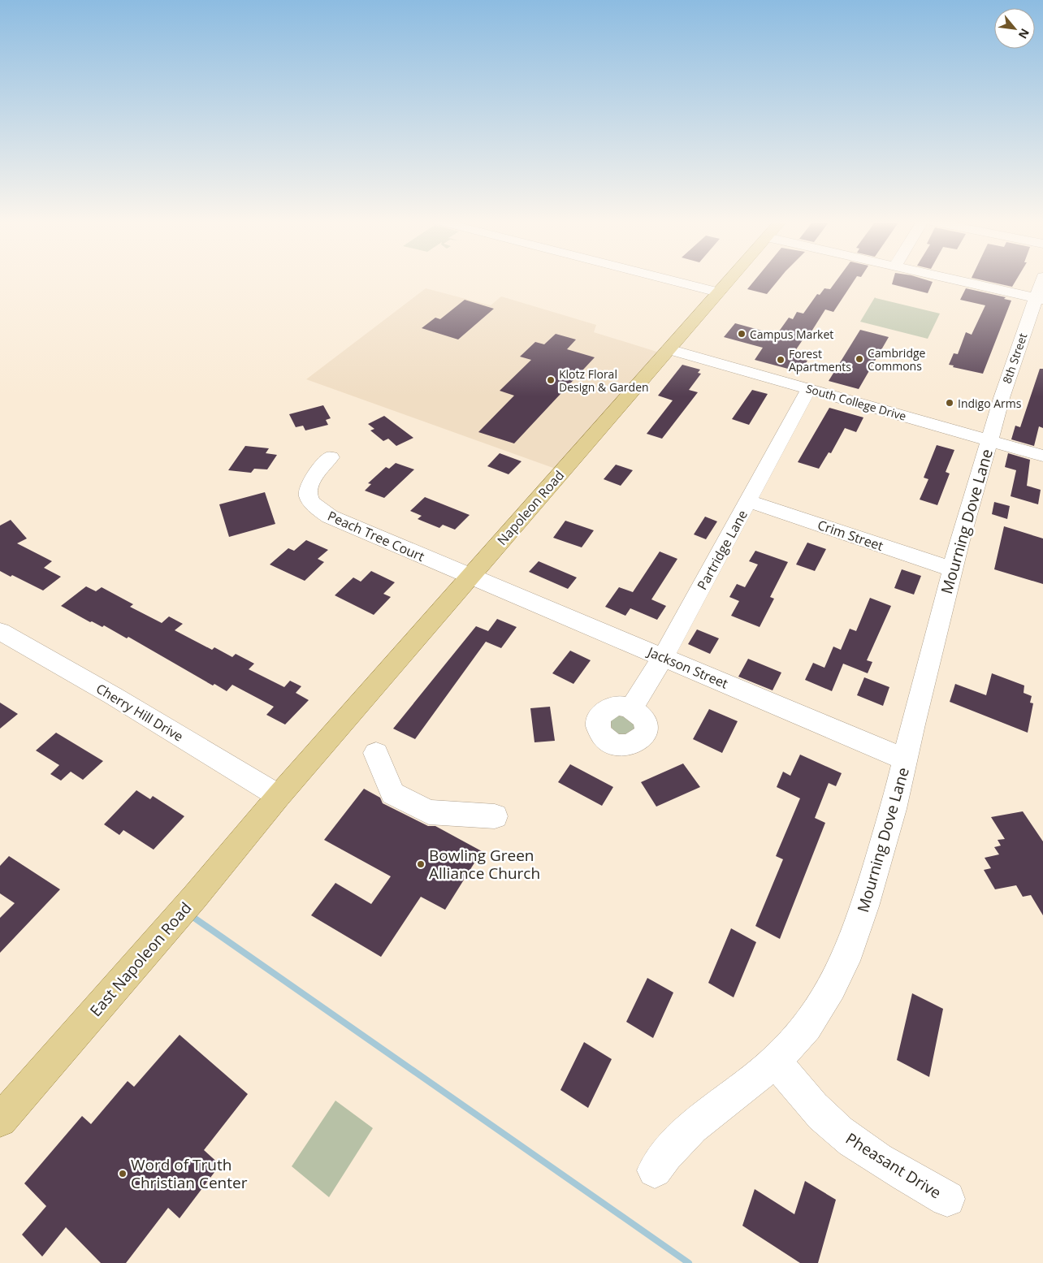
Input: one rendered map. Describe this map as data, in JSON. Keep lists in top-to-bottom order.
{
  "streets": {
    "main road": ["Napoleon Road", "East Napoleon Road"],
    "street": [
      "8th Street",
      "South College Drive",
      "Mourning Dove Lane",
      "Crim Street",
      "Peach Tree Court",
      "Partridge Lane",
      "Jackson Street",
      "Cherry Hill Drive",
      "Pheasant Drive"
    ]
  },
  "crossings": [
    ["8th Street", "South College Drive"],
    ["8th Street", "Mourning Dove Lane"],
    ["South College Drive", "Napoleon Road"],
    ["South College Drive", "Mourning Dove Lane"],
    ["South College Drive", "Partridge Lane"],
    ["Napoleon Road", "Peach Tree Court"],
    ["Napoleon Road", "Jackson Street"],
    ["Napoleon Road", "Cherry Hill Drive"],
    ["Napoleon Road", "East Napoleon Road"],
    ["Mourning Dove Lane", "Crim Street"],
    ["Mourning Dove Lane", "Jackson Street"],
    ["Mourning Dove Lane", "Pheasant Drive"],
    ["Crim Street", "Partridge Lane"],
    ["Peach Tree Court", "Jackson Street"],
    ["Partridge Lane", "Jackson Street"],
    ["Cherry Hill Drive", "East Napoleon Road"]
  ],
  "places": [
    "Campus Market",
    "Cambridge Commons",
    "Forest Apartments",
    "Klotz Floral Design & Garden",
    "Indigo Arms",
    "Bowling Green Alliance Church",
    "Word of Truth Christian Center"
  ],
  "north": "bottom right"
}
